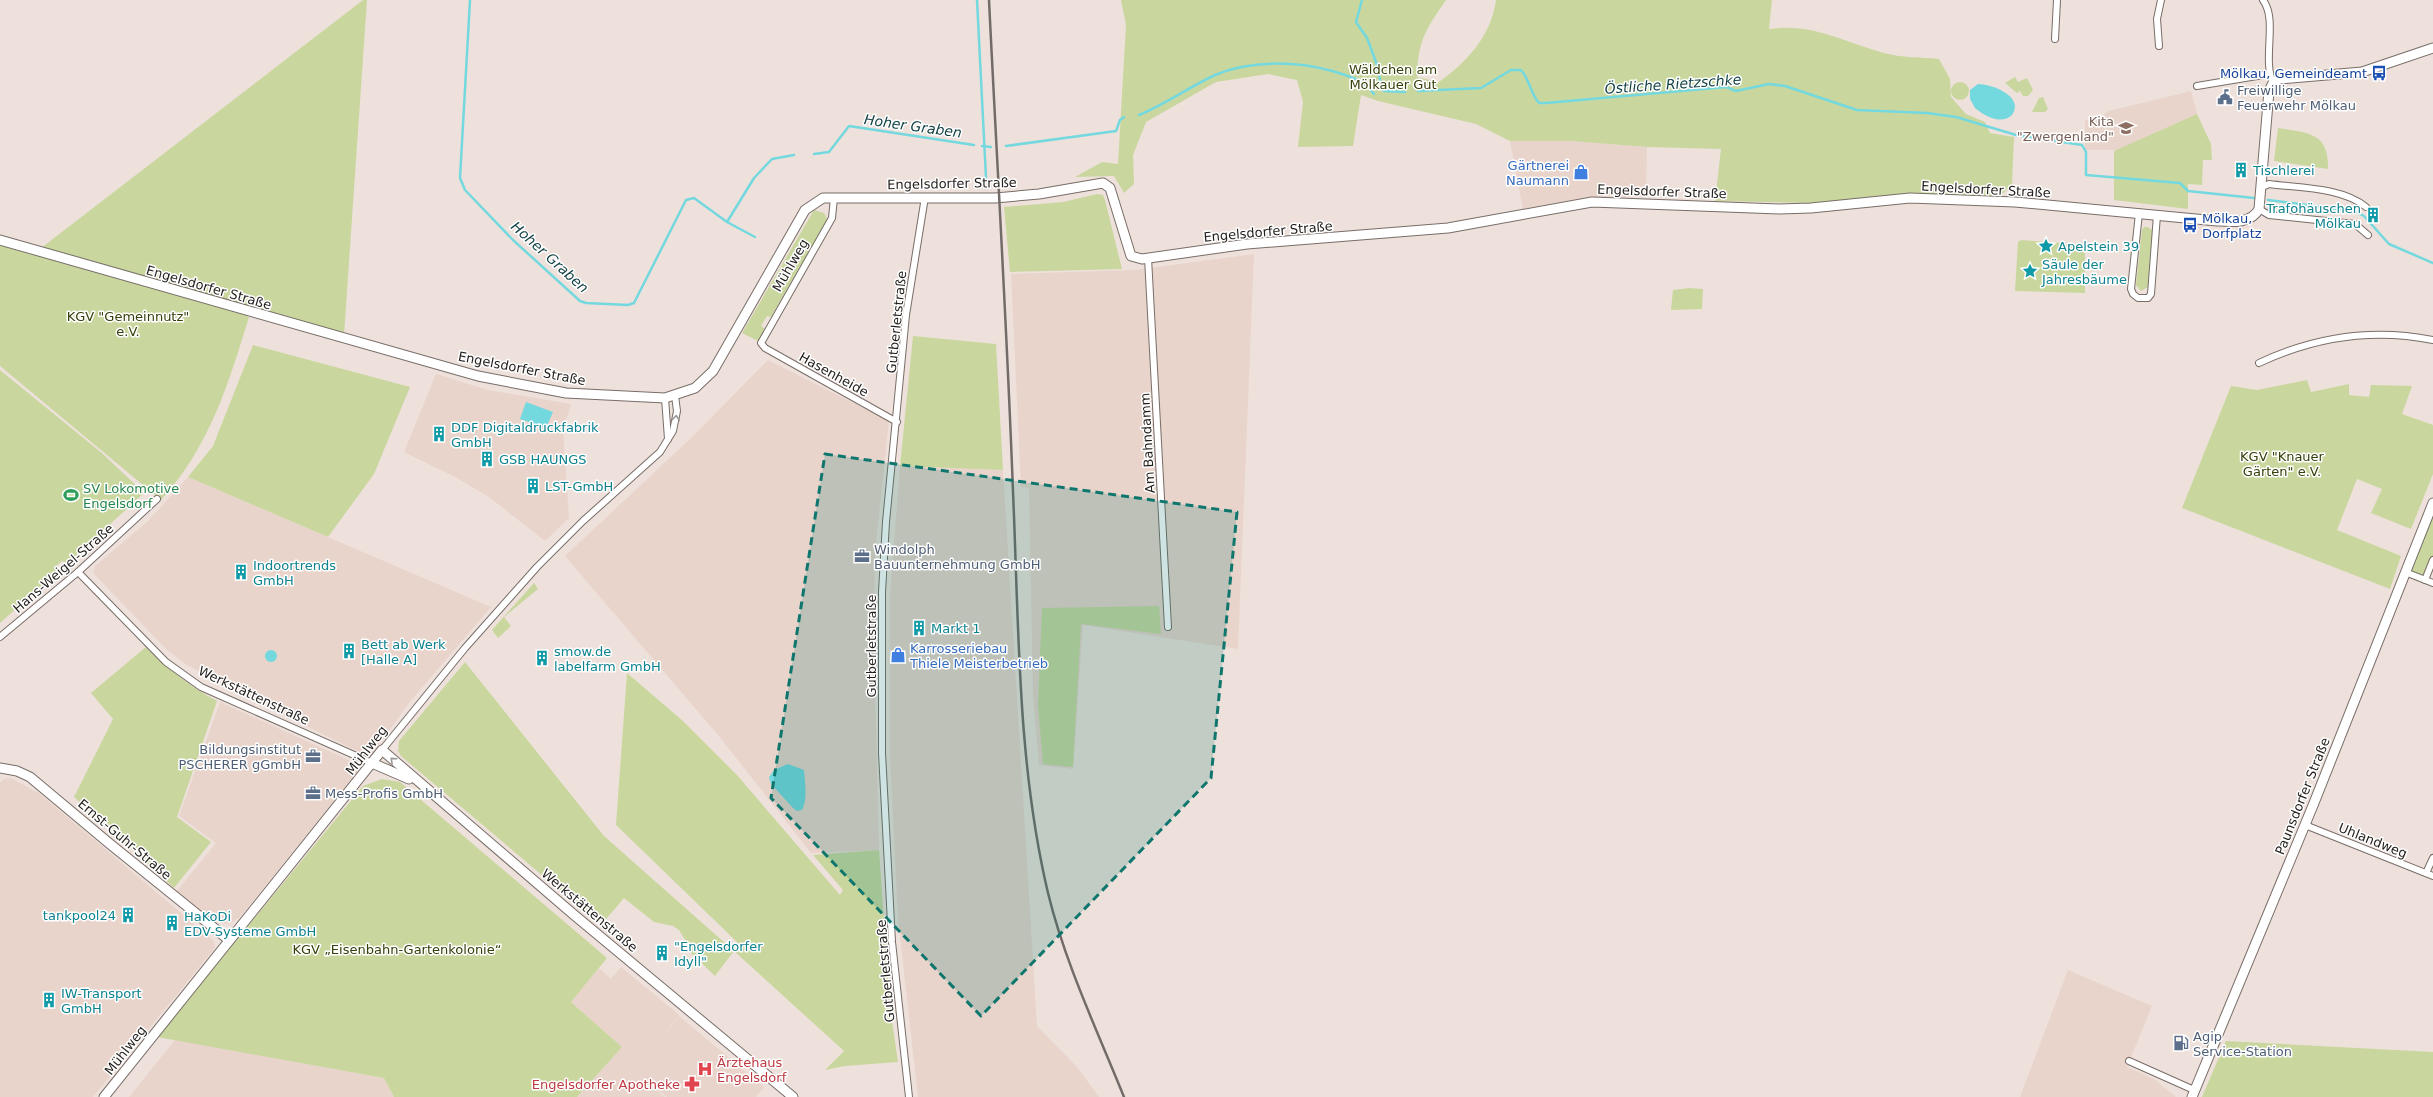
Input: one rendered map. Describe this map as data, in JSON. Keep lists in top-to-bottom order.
{
  "streets": {
    "main road": [
      "Engelsdorfer Straße",
      "Mühlweg",
      "Werkstättenstraße",
      "Paunsdorfer Straße",
      "Ernst-Guhr-Straße"
    ],
    "street": [
      "Gutberletstraße",
      "Hasenheide",
      "Am Bahndamm",
      "Hans-Weigel-Straße",
      "Uhlandweg"
    ]
  },
  "crossings": [
    ["Engelsdorfer Straße", "Mühlweg"],
    ["Engelsdorfer Straße", "Gutberletstraße"],
    ["Engelsdorfer Straße", "Am Bahndamm"],
    ["Mühlweg", "Hasenheide"],
    ["Mühlweg", "Werkstättenstraße"],
    ["Mühlweg", "Ernst-Guhr-Straße"],
    ["Gutberletstraße", "Hasenheide"],
    ["Hans-Weigel-Straße", "Werkstättenstraße"],
    ["Paunsdorfer Straße", "Uhlandweg"]
  ],
  "water": ["Östliche Rietzschke", "Hoher Graben"],
  "parks": [
    "Wäldchen am Mölkauer Gut",
    "KGV \"Gemeinnutz\" e.V.",
    "KGV \"Knauer Gärten\" e.V.",
    "KGV „Eisenbahn-Gartenkolonie“"
  ],
  "places": {
    "bus stop": ["Mölkau, Gemeindeamt", "Mölkau, Dorfplatz"],
    "public building": ["Freiwillige Feuerwehr Mölkau"],
    "school or university": ["Kita \"Zwergenland\""],
    "building": [
      "Tischlerei",
      "Trafohäuschen Mölkau",
      "DDF Digitaldruckfabrik GmbH",
      "GSB HAUNGS",
      "LST-GmbH",
      "Indoortrends GmbH",
      "Markt 1",
      "Bett ab Werk [Halle A]",
      "smow.de labelfarm GmbH",
      "tankpool24",
      "HaKoDi EDV-Systeme GmbH",
      "\"Engelsdorfer Idyll\"",
      "IW-Transport GmbH"
    ],
    "shop": ["Gärtnerei Naumann", "Karrosseriebau Thiele Meisterbetrieb"],
    "place": ["Apelstein 39", "Säule der Jahresbäume"],
    "sports": ["SV Lokomotive Engelsdorf"],
    "office": ["Windolph Bauunternehmung GmbH", "Bildungsinstitut PSCHERER gGmbH", "Mess-Profis GmbH"],
    "fuel station": ["Agip Service-Station"],
    "hospital": ["Ärztehaus Engelsdorf"],
    "pharmacy": ["Engelsdorfer Apotheke"]
  }
}
